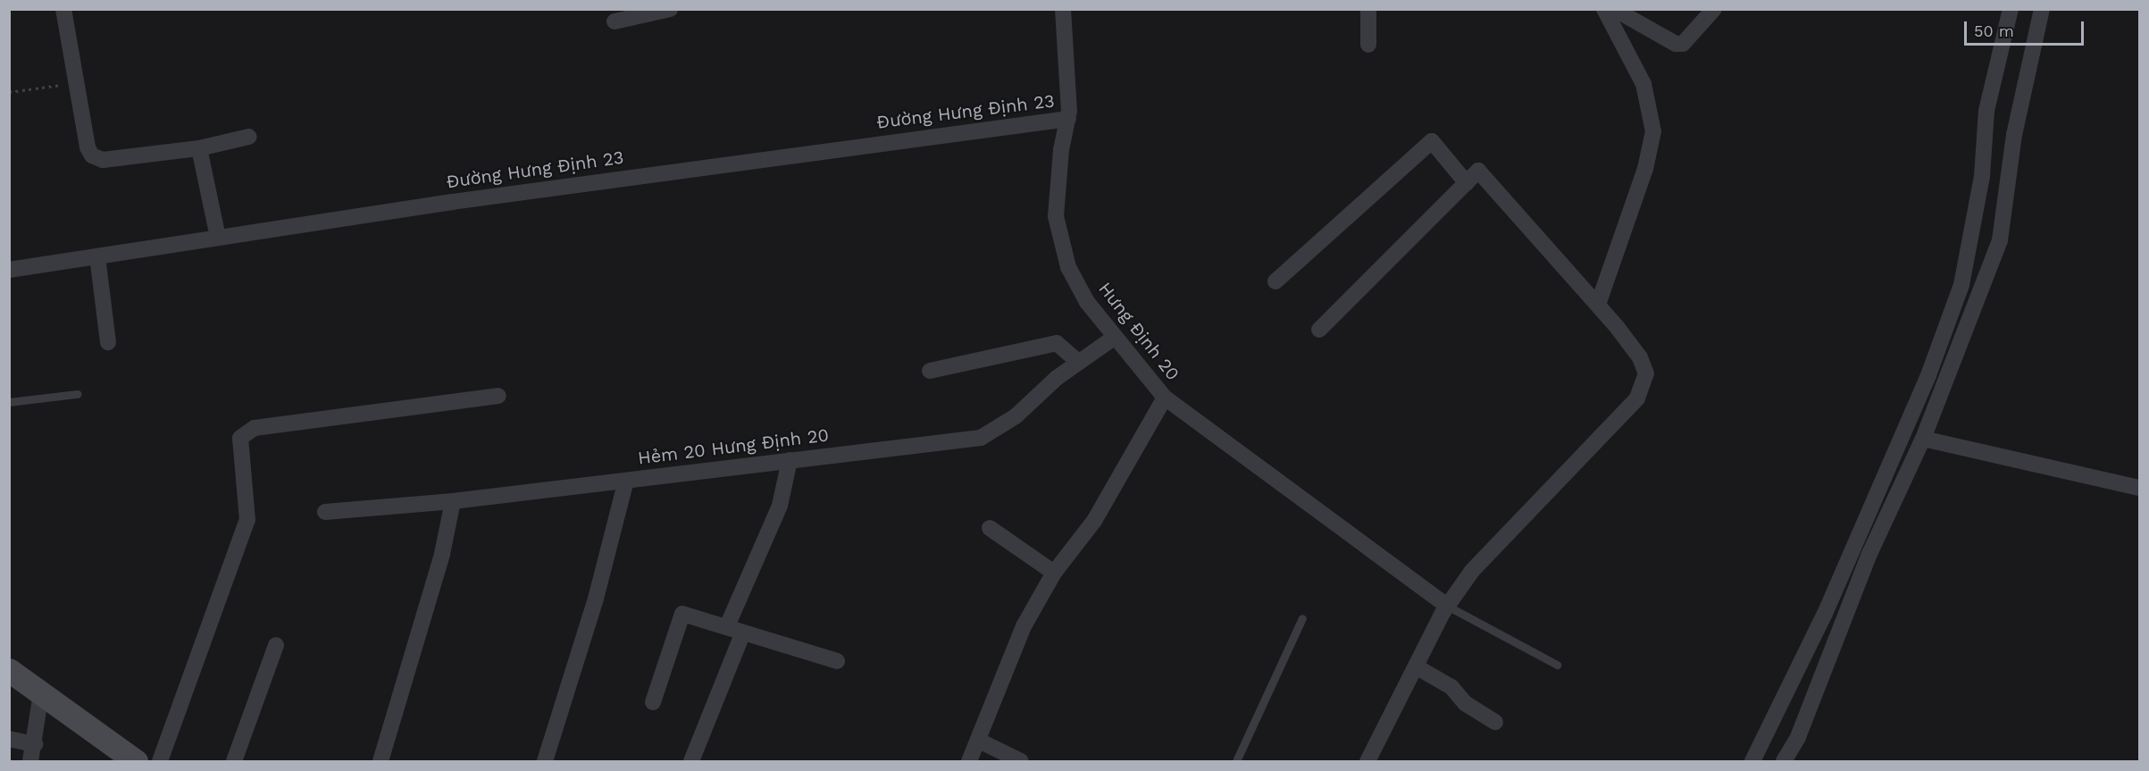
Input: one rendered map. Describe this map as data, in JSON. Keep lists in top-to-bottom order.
{
  "streets": {
    "street": ["Đường Hưng Định 23", "Hưng Định 20", "Hẻm 20 Hưng Định 20"]
  },
  "crossings": [
    ["Đường Hưng Định 23", "Hưng Định 20"],
    ["Hưng Định 20", "Hẻm 20 Hưng Định 20"]
  ],
  "scale_bar": "50 m"
}
